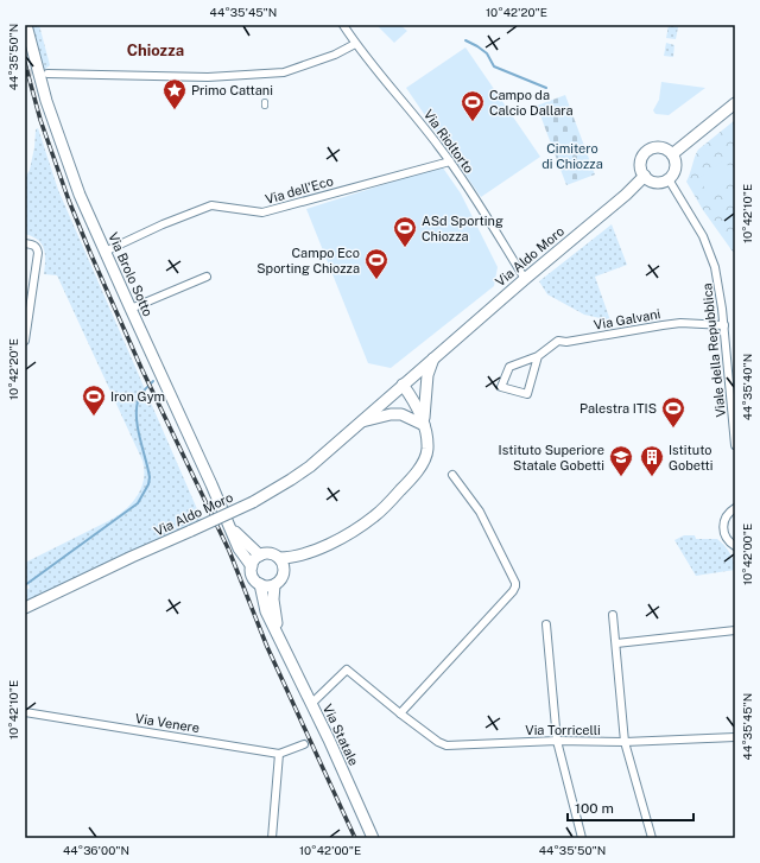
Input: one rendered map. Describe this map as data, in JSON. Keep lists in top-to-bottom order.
{
  "streets": {
    "main road": ["Via Aldo Moro", "Via Brolo Sotto", "Via Statale"],
    "street": [
      "Via Rioltorto",
      "Via dell'Eco",
      "Via Galvani",
      "Viale della Repubblica",
      "Via Venere",
      "Via Torricelli"
    ]
  },
  "crossings": [
    ["Via Rioltorto", "Via dell'Eco"],
    ["Via Rioltorto", "Via Aldo Moro"],
    ["Via dell'Eco", "Via Brolo Sotto"],
    ["Via Aldo Moro", "Viale della Repubblica"],
    ["Via Brolo Sotto", "Via Statale"],
    ["Via Galvani", "Viale della Repubblica"],
    ["Via Torricelli", "Via Statale"]
  ],
  "districts": ["Chiozza"],
  "parks": ["Cimitero di Chiozza"],
  "places": {
    "place": ["Primo Cattani"],
    "sports": [
      "Campo da Calcio Dallara",
      "ASd Sporting Chiozza",
      "Campo Eco Sporting Chiozza",
      "Iron Gym",
      "Palestra ITIS"
    ],
    "school or university": ["Istituto Superiore Statale Gobetti"],
    "building": ["Istituto Gobetti"]
  },
  "scale_bar": "100 m",
  "coordinates": [
    "44°35'45\"N",
    "10°42'20\"E",
    "44°35'50\"N",
    "10°42'10\"E",
    "44°35'40\"N",
    "10°42'00\"E",
    "44°36'00\"N"
  ]
}
